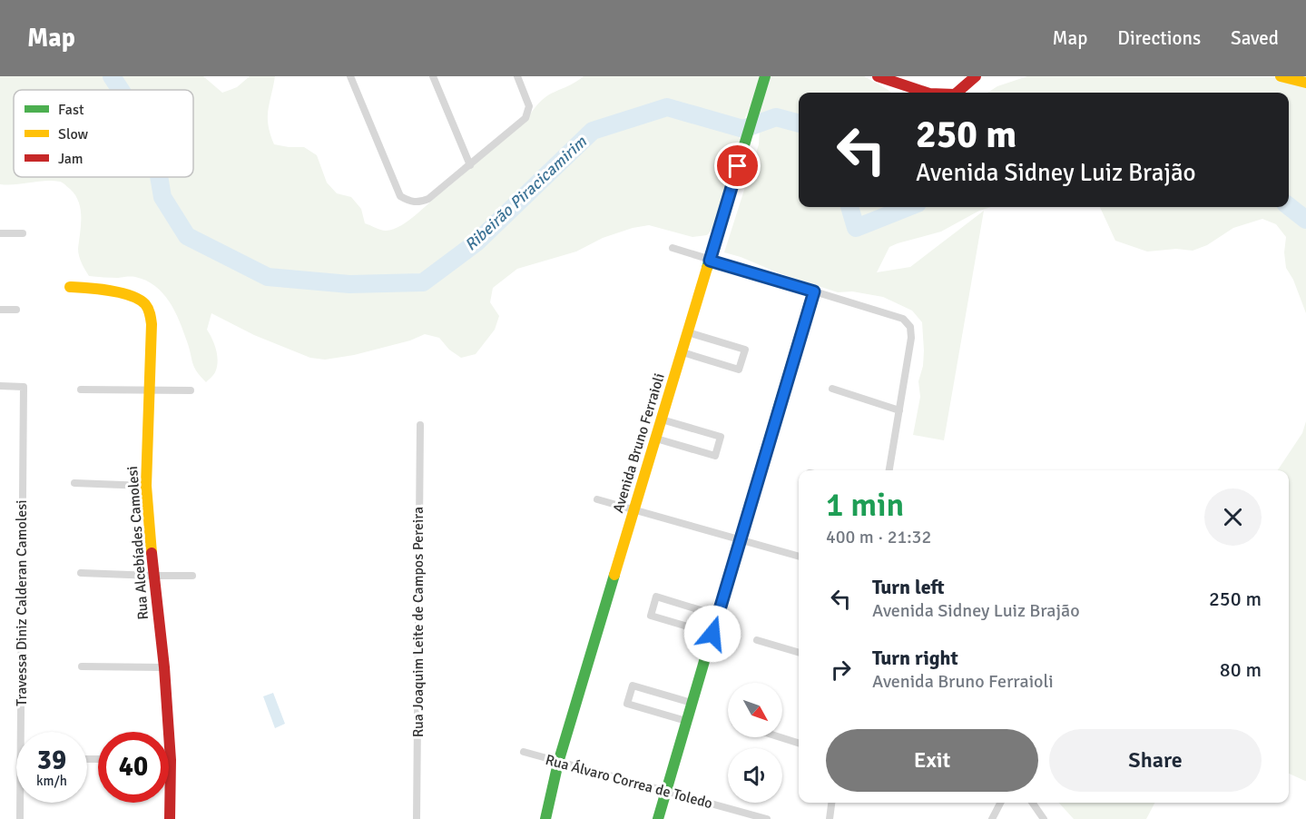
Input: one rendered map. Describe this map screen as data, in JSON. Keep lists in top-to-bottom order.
{
  "streets": {
    "street": [
      "Avenida Bruno Ferraioli",
      "Rua Alcebíades Camolesi",
      "Travessa Diniz Calderan Camolesi",
      "Rua Joaquim Leite de Campos Pereira",
      "Rua Álvaro Correa de Toledo"
    ]
  },
  "crossings": [
    ["Avenida Bruno Ferraioli", "Rua Álvaro Correa de Toledo"]
  ],
  "water": ["Ribeirão Piracicamirim"],
  "legend": ["Fast", "Slow", "Jam"],
  "north": "bottom right",
  "page": {
    "header": "Map",
    "nav": ["Map", "Directions", "Saved"],
    "turn": ["250 m", "Avenida Sidney Luiz Brajão"],
    "heading": ["1 min", "400 m · 21:32"],
    "list": [
      {
        "name": "Turn left",
        "note": "Avenida Sidney Luiz Brajão",
        "value": "250 m"
      },
      {
        "name": "Turn right",
        "note": "Avenida Bruno Ferraioli",
        "value": "80 m"
      }
    ],
    "buttons": ["Exit", "Share"],
    "speed": "39 km/h",
    "limit": "40"
  }
}
